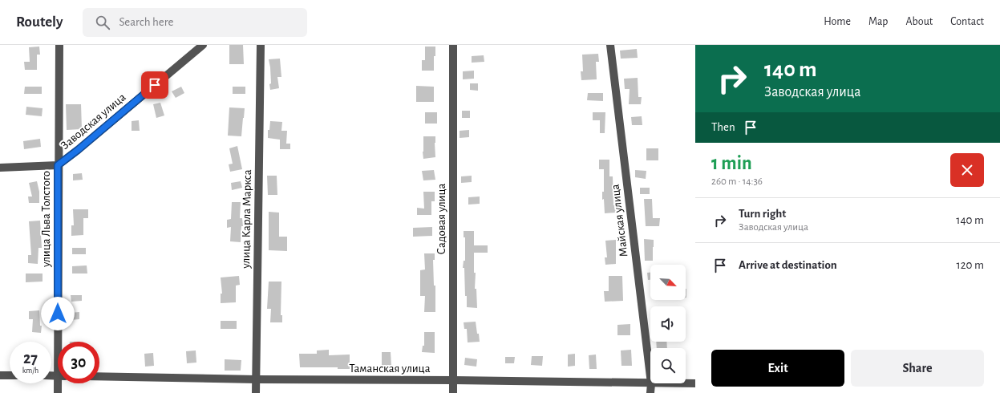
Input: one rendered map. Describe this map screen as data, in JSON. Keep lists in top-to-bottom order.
{
  "streets": {
    "street": [
      "Заводская улица",
      "улица Льва Толстого",
      "улица Карла Маркса",
      "Садовая улица",
      "Майская улица",
      "Таманская улица"
    ]
  },
  "crossings": [
    ["Заводская улица", "улица Льва Толстого"],
    ["улица Карла Маркса", "Таманская улица"],
    ["Садовая улица", "Таманская улица"]
  ],
  "north": "bottom right",
  "page": {
    "header": "Routely",
    "search": "Search here",
    "nav": [
      "Home",
      "Map",
      "About",
      "Contact"
    ],
    "turn": ["140 m", "Заводская улица"],
    "then": "Then",
    "heading": ["1 min", "260 m · 14:36"],
    "list": [
      {
        "name": "Turn right",
        "note": "Заводская улица",
        "value": "140 m"
      },
      {
        "name": "Arrive at destination",
        "value": "120 m"
      }
    ],
    "speed": "27 km/h",
    "limit": "30",
    "buttons": ["Exit", "Share"]
  }
}
